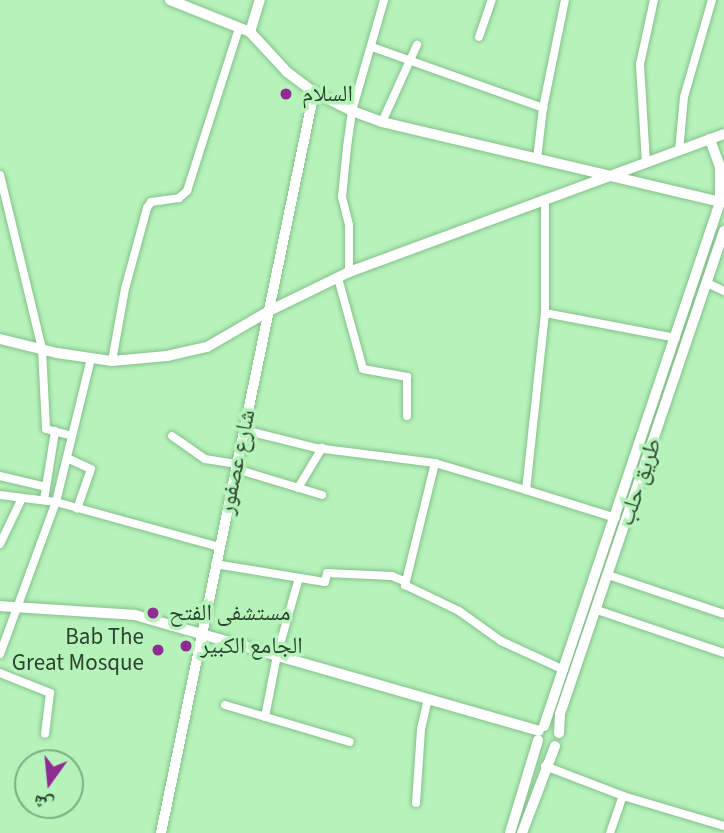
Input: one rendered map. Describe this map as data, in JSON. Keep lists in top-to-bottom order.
{
  "streets": {
    "main road": ["شارع عصفور", "طريق حلب"]
  },
  "places": [
    "السلام",
    "مستشفى الفتح",
    "الجامع الكبير",
    "Bab The Great Mosque"
  ],
  "north": "bottom"
}
